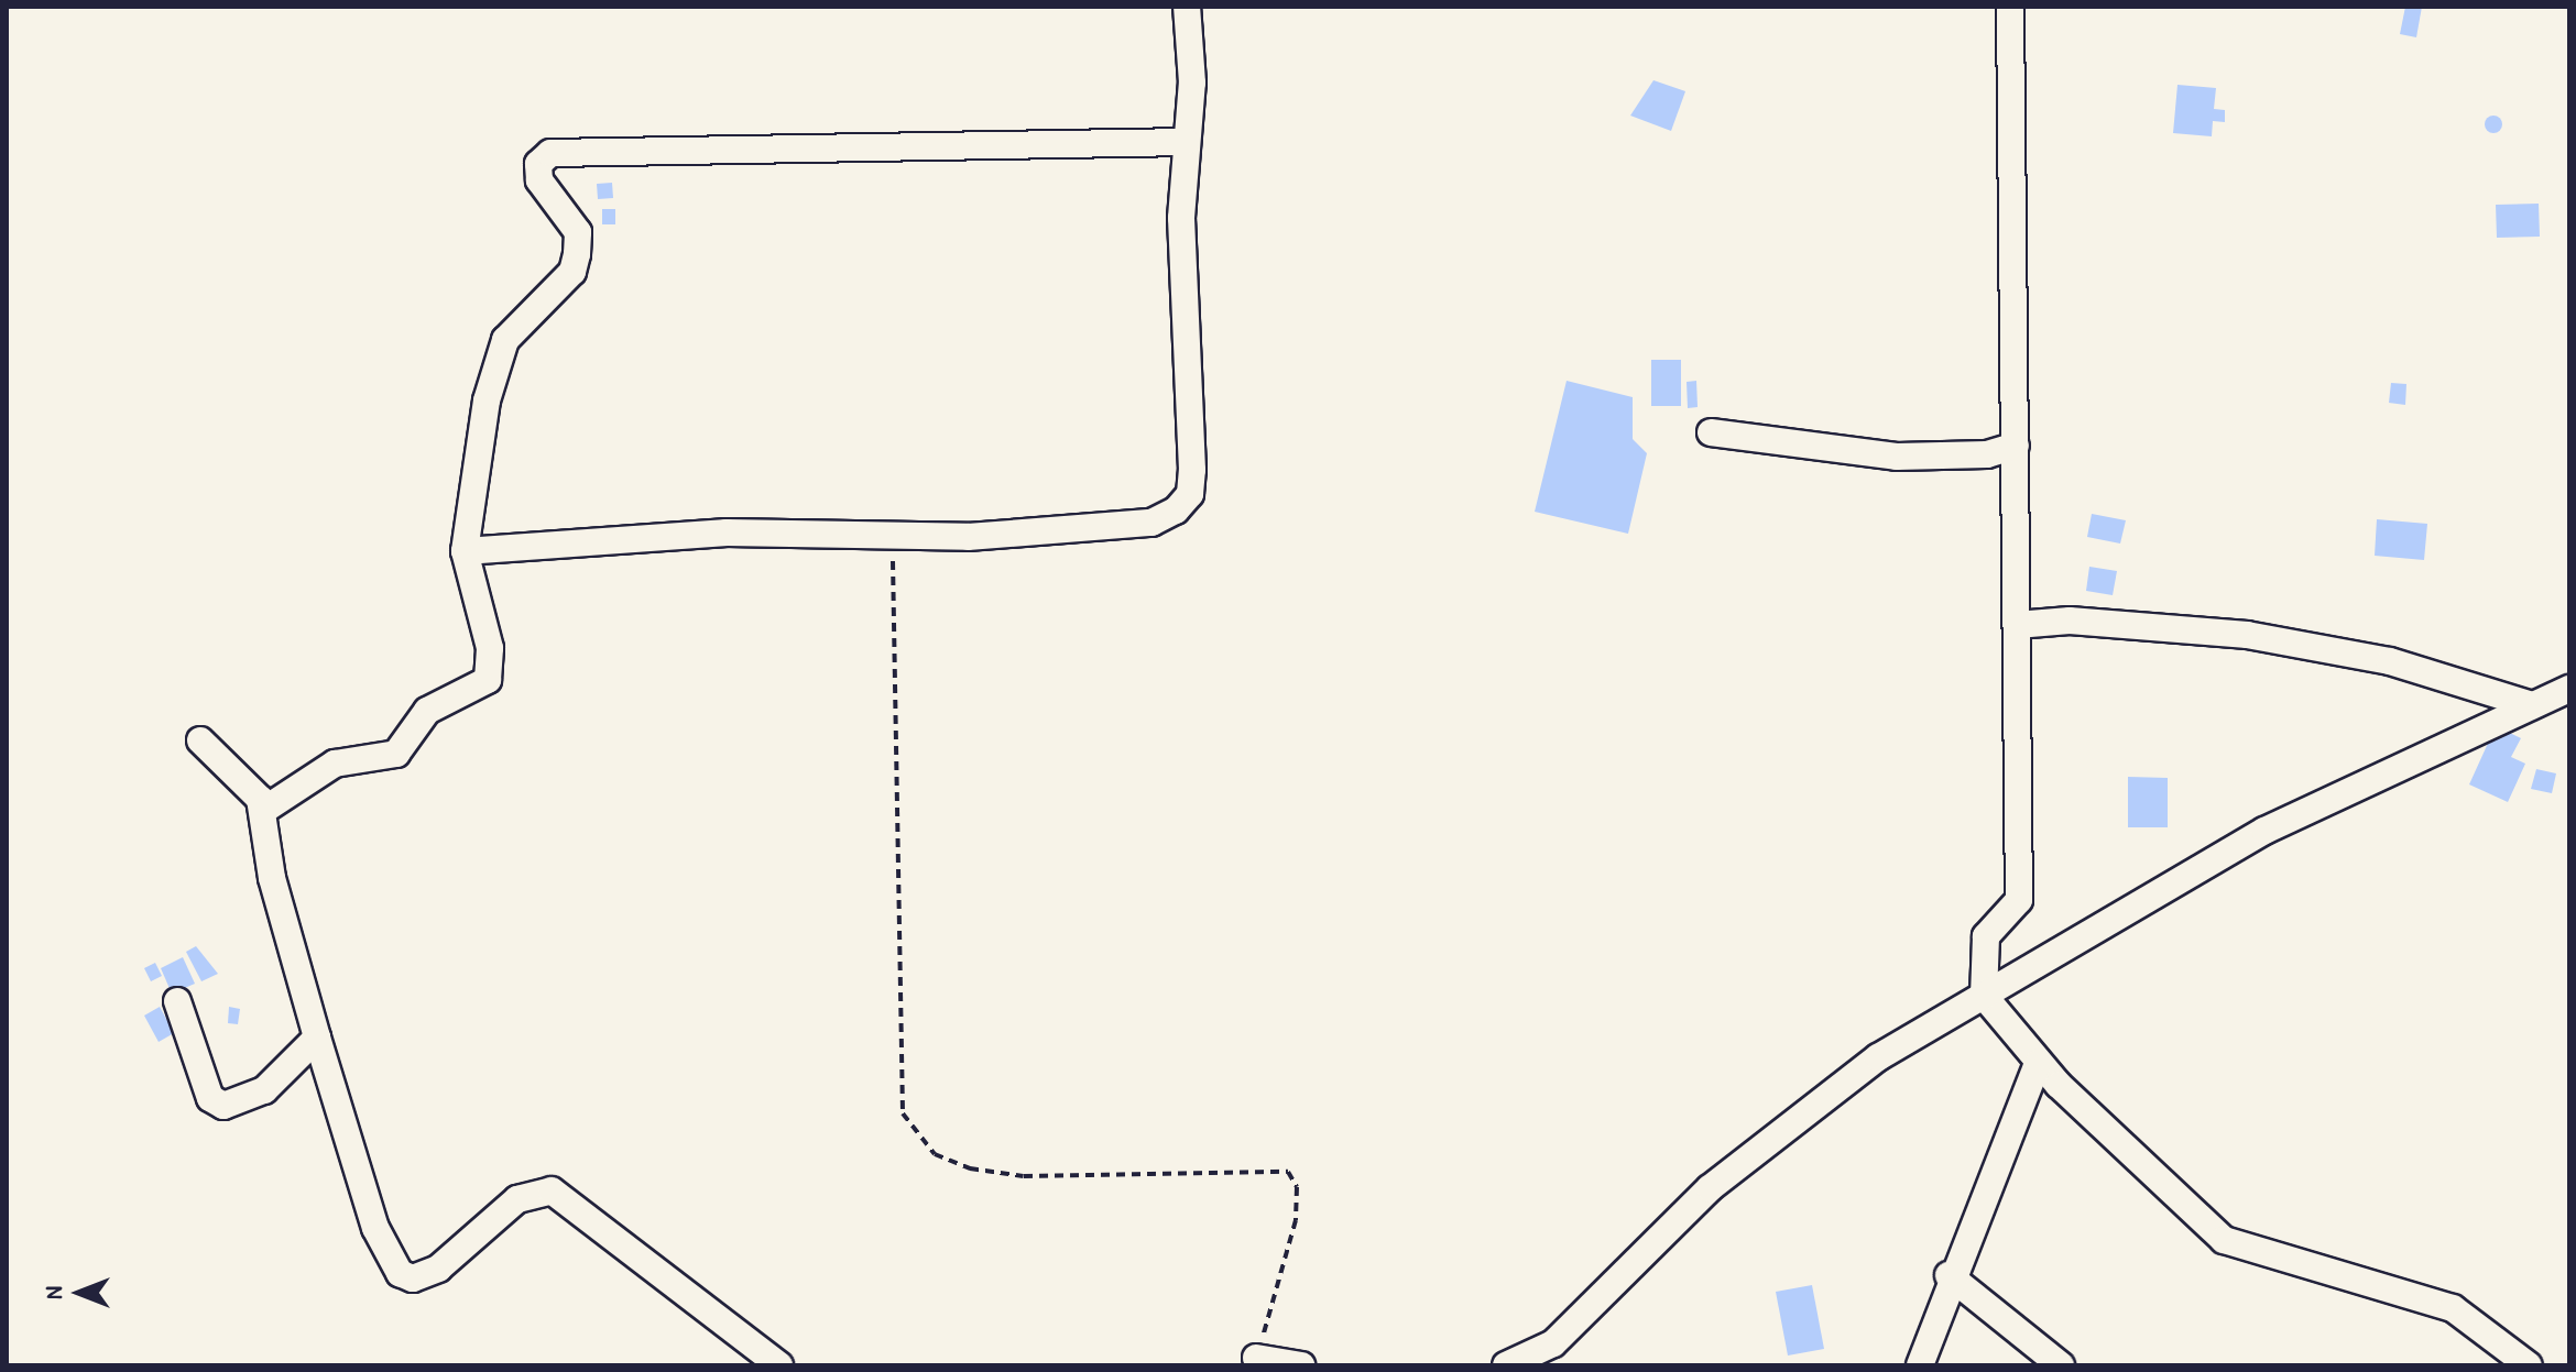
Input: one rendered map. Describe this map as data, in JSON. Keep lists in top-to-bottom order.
{
  "north": "left"
}
